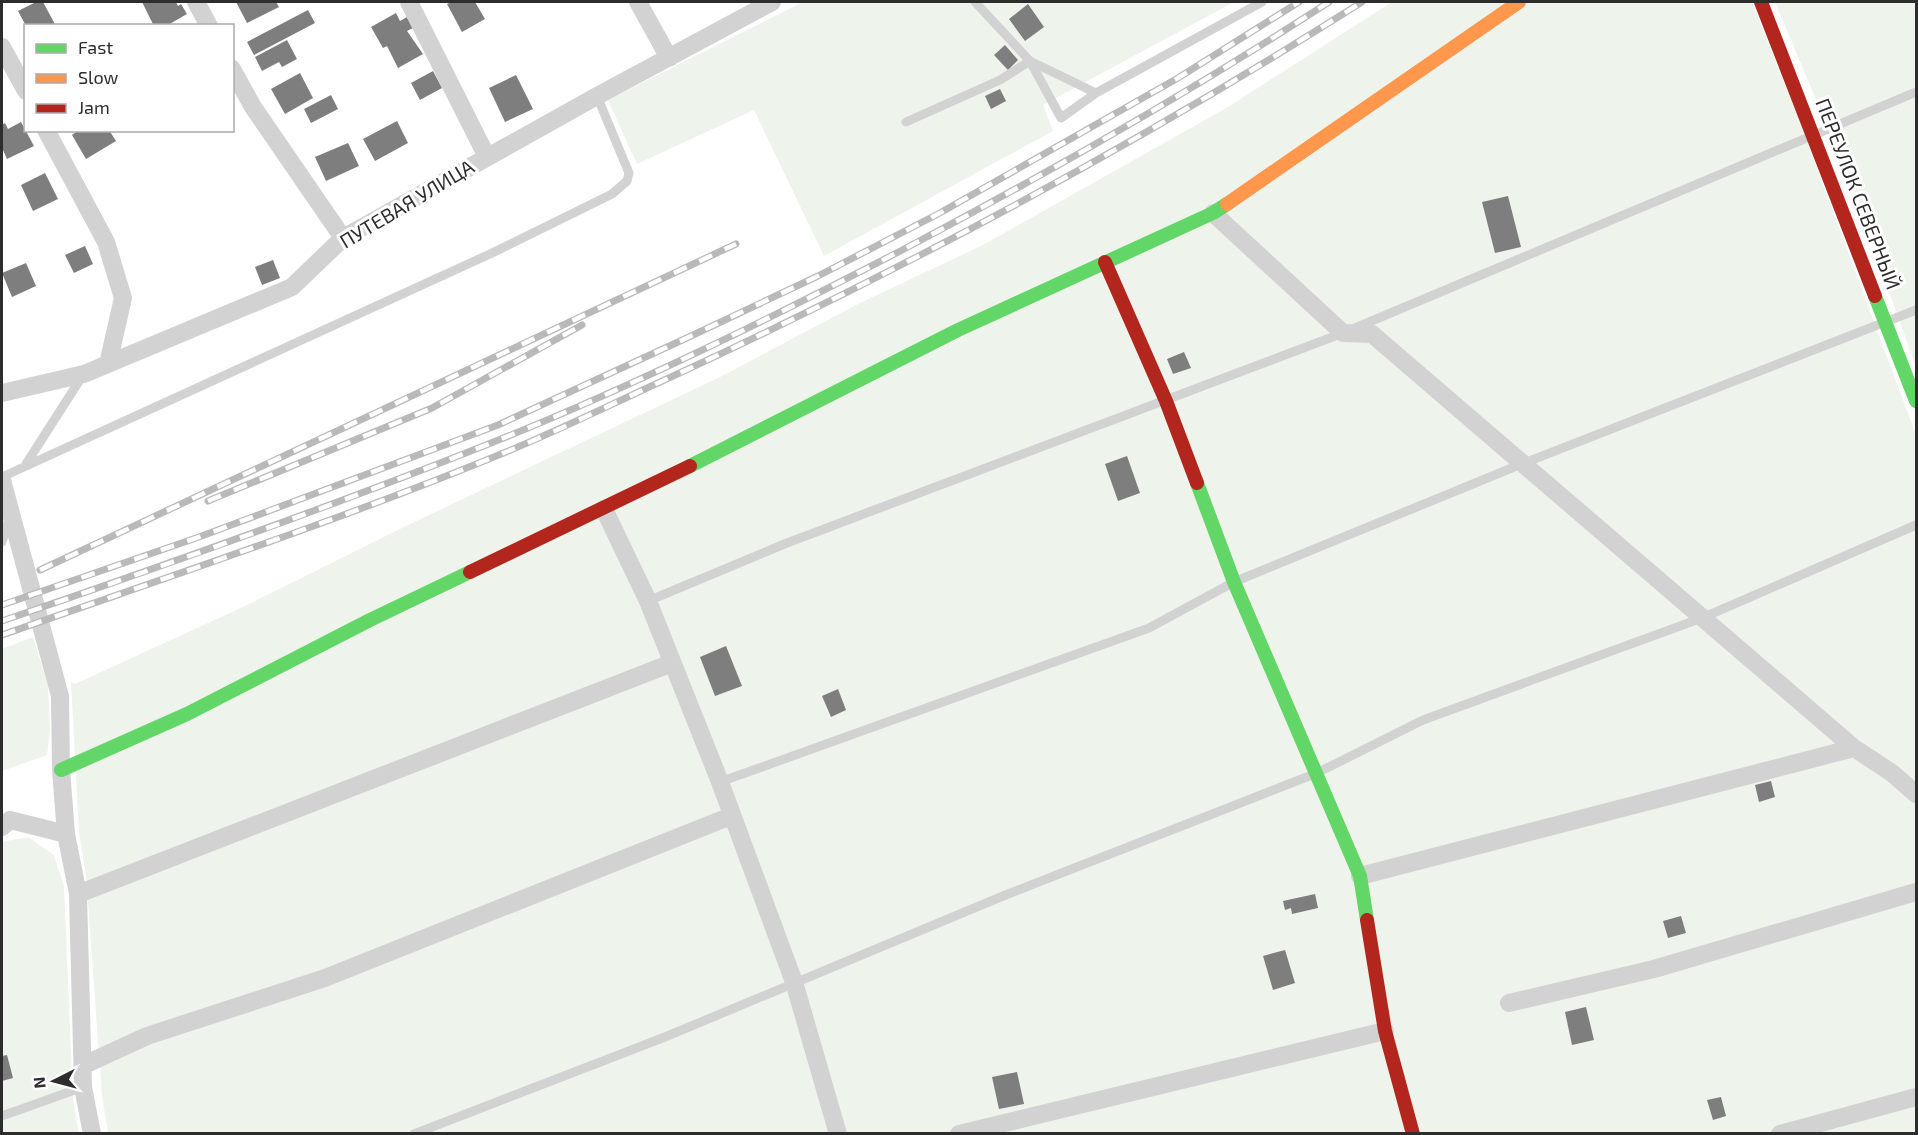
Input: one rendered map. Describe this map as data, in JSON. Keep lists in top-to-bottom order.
{
  "streets": {
    "street": ["ПЕРЕУЛОК СЕВЕРНЫЙ", "ПУТЕВАЯ УЛИЦА"]
  },
  "legend": ["Fast", "Slow", "Jam"],
  "north": "left"
}
